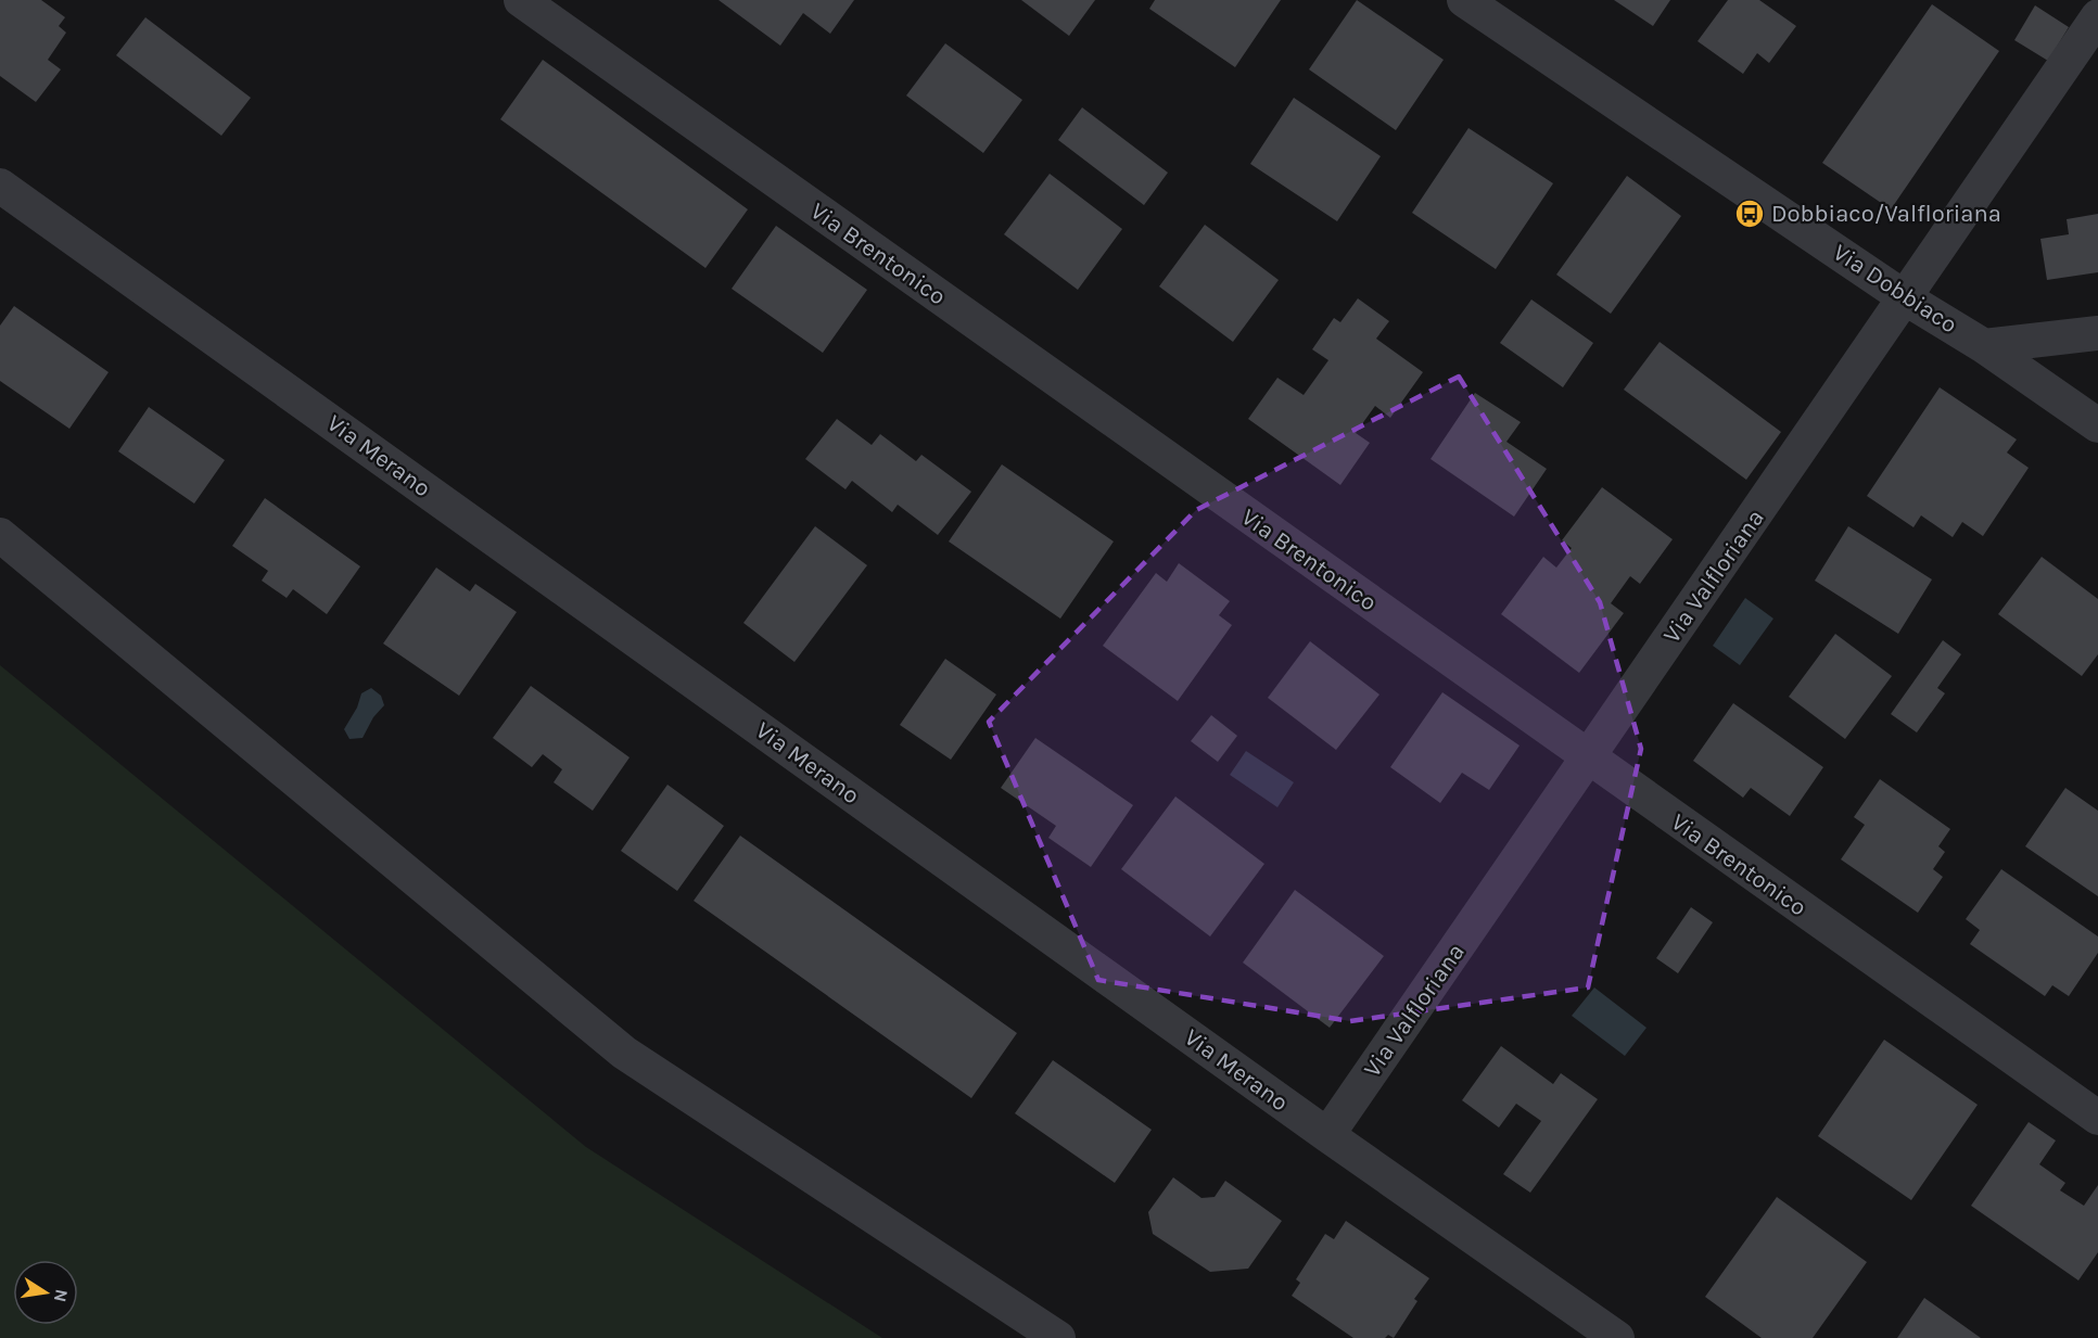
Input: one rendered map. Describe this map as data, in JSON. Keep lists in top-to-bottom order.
{
  "streets": {
    "street": [
      "Via Brentonico",
      "Via Dobbiaco",
      "Via Merano",
      "Via Valfloriana"
    ]
  },
  "crossings": [
    ["Via Brentonico", "Via Valfloriana"],
    ["Via Dobbiaco", "Via Valfloriana"],
    ["Via Merano", "Via Valfloriana"]
  ],
  "places": {
    "bus stop": ["Dobbiaco/Valfloriana"]
  },
  "north": "right"
}
